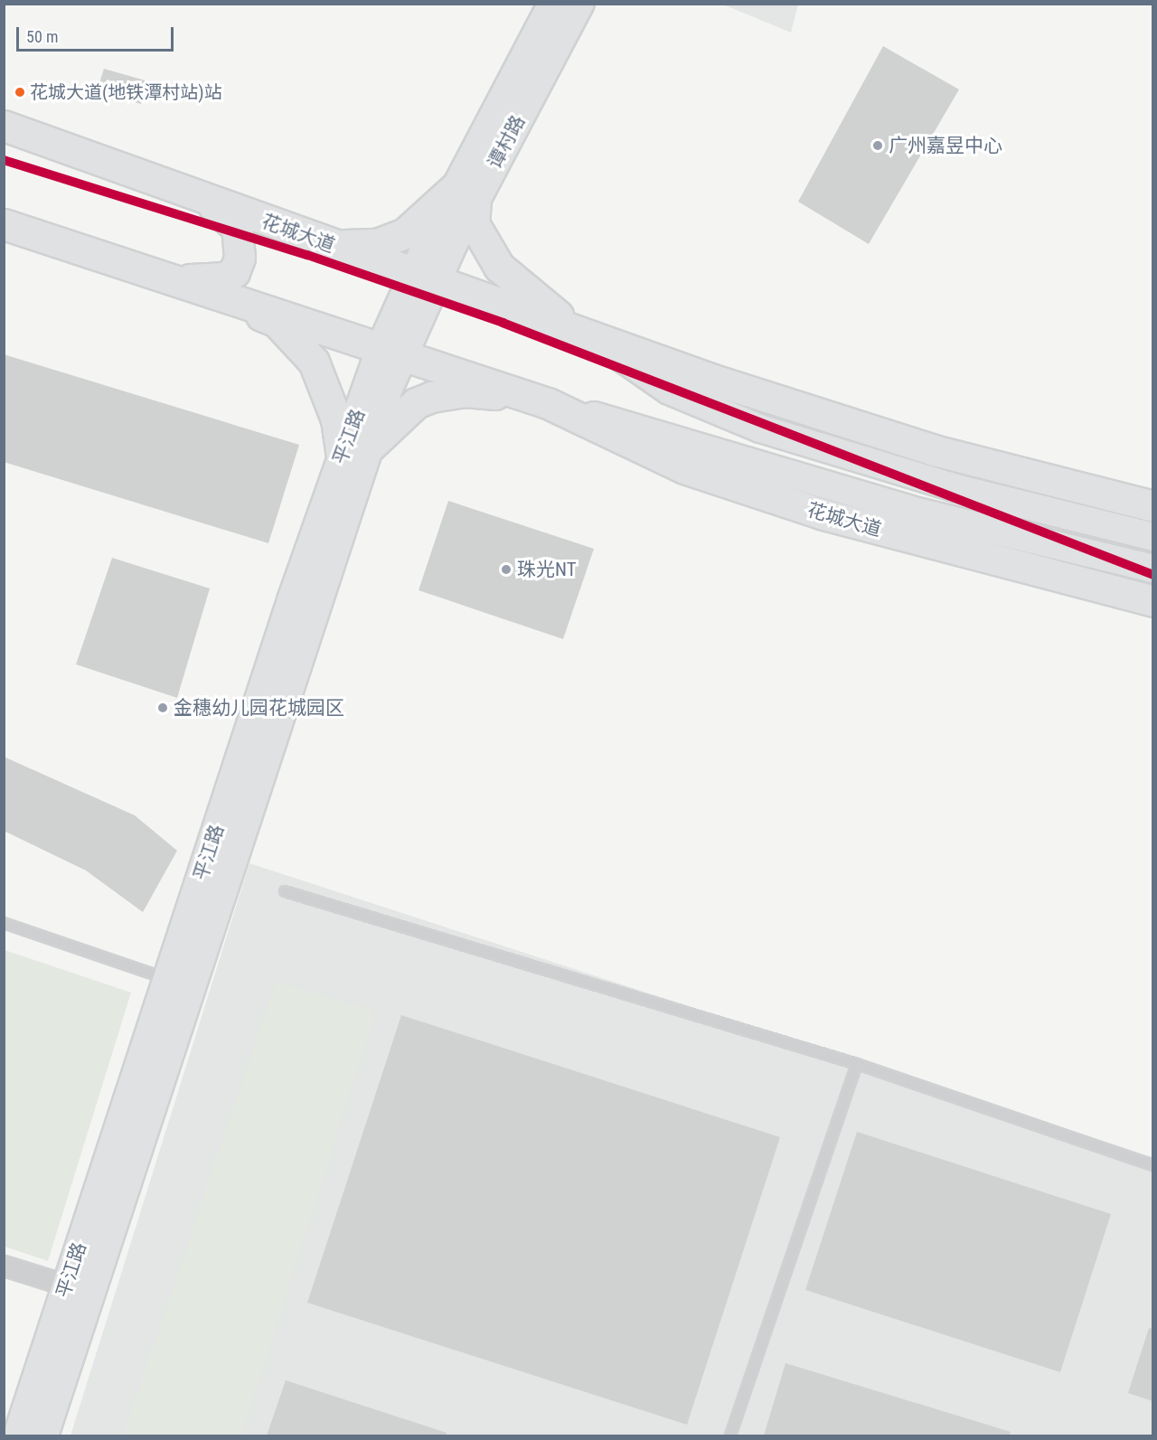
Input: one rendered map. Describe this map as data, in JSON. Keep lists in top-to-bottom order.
{
  "streets": {
    "main road": ["花城大道"],
    "street": ["谭村路", "平江路"]
  },
  "crossings": [
    ["谭村路", "花城大道"],
    ["谭村路", "平江路"],
    ["花城大道", "平江路"]
  ],
  "places": [
    "花城大道(地铁潭村站)站",
    "广州嘉昱中心",
    "珠光NT",
    "金穗幼儿园花城园区"
  ],
  "scale_bar": "50 m"
}
